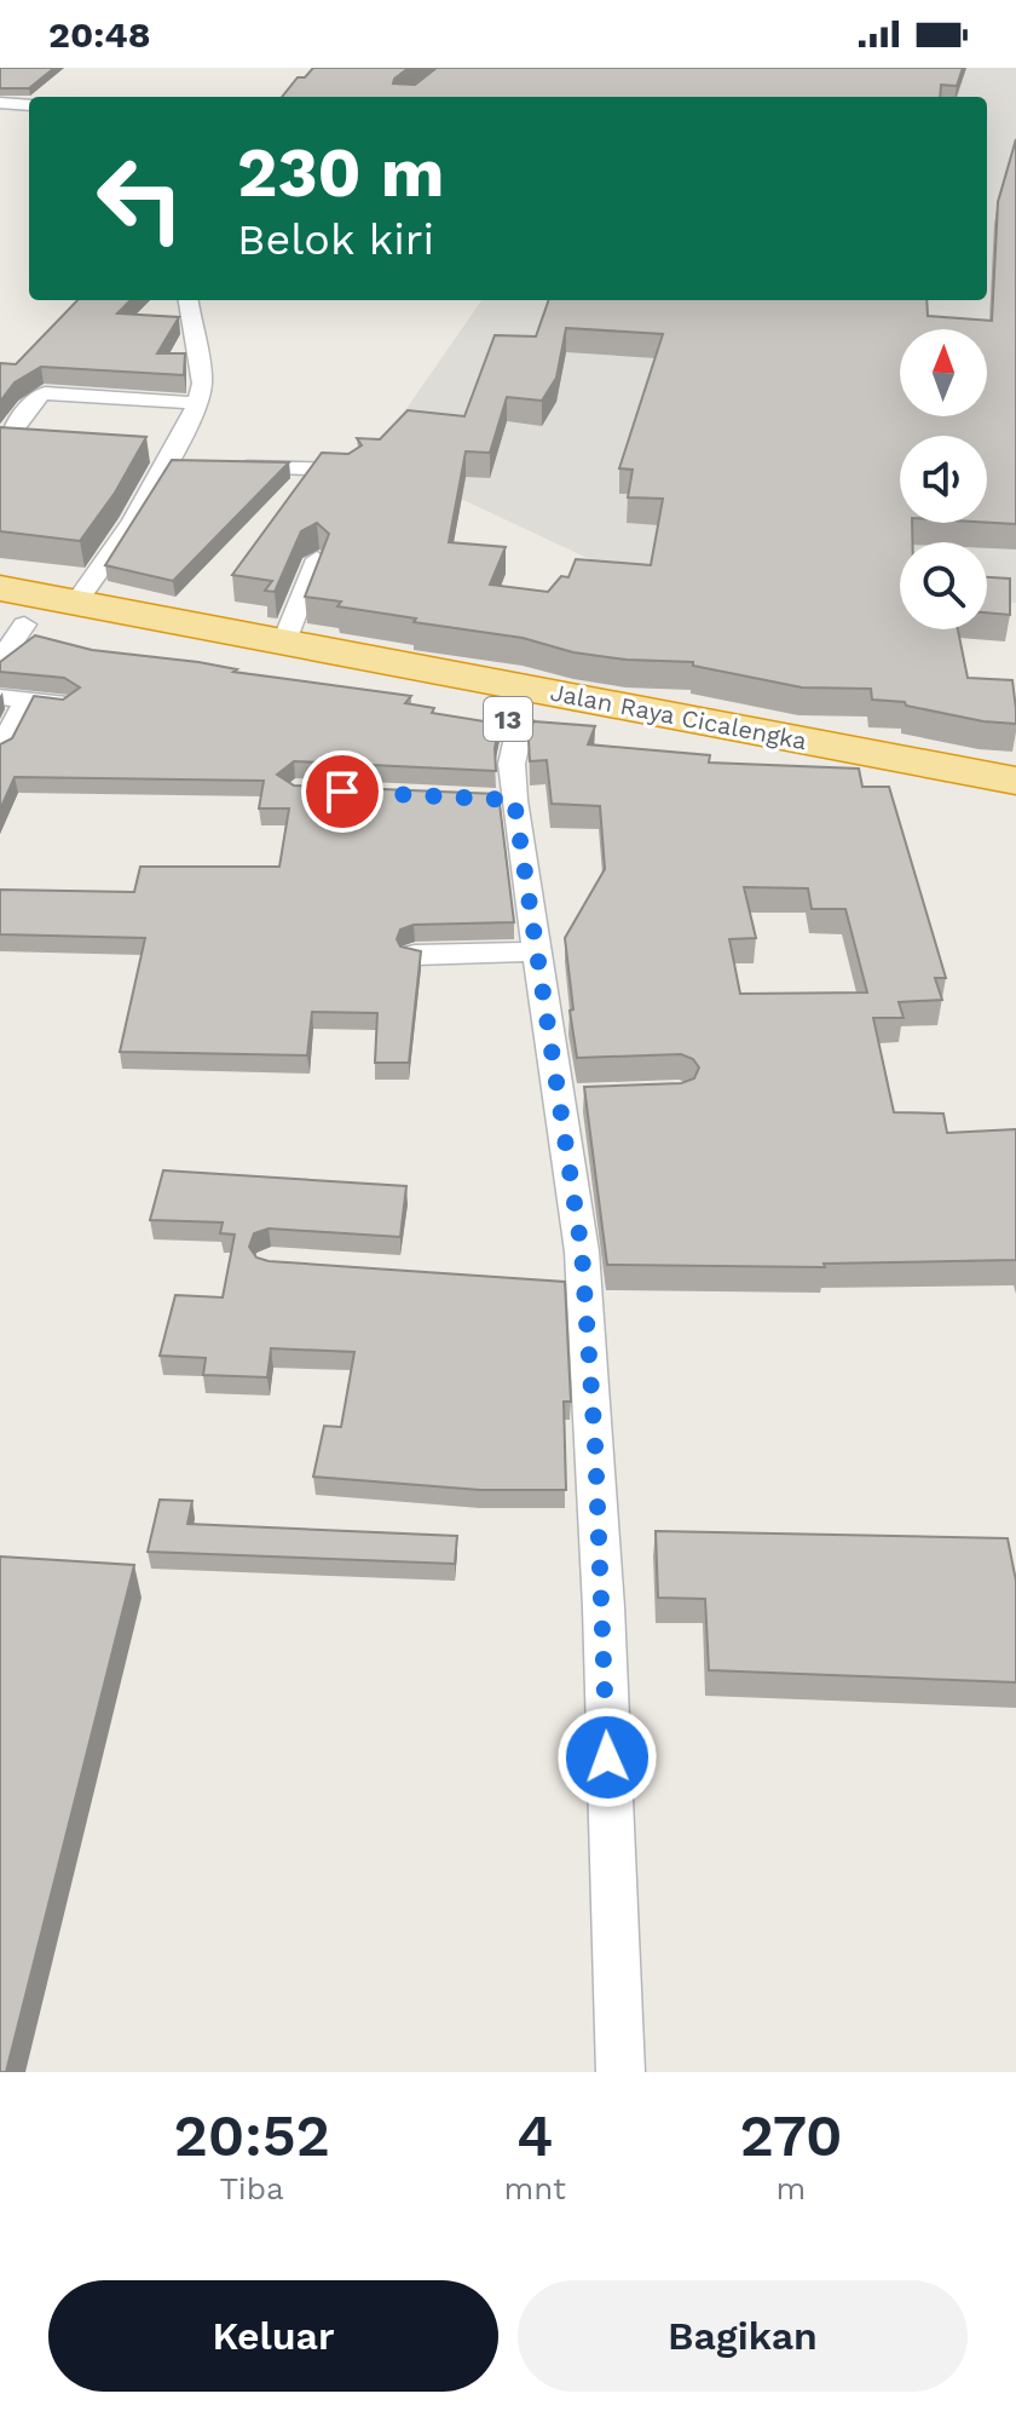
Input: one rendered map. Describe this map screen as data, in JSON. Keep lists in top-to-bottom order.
{
  "streets": {
    "highway": ["Jalan Raya Cicalengka", "13"]
  },
  "north": "top",
  "page": {
    "status": "20:48",
    "turn": ["230 m", "Belok kiri"],
    "eta": [
      "20:52",
      "Tiba",
      "4",
      "mnt",
      "270",
      "m"
    ],
    "buttons": ["Keluar", "Bagikan"]
  }
}
